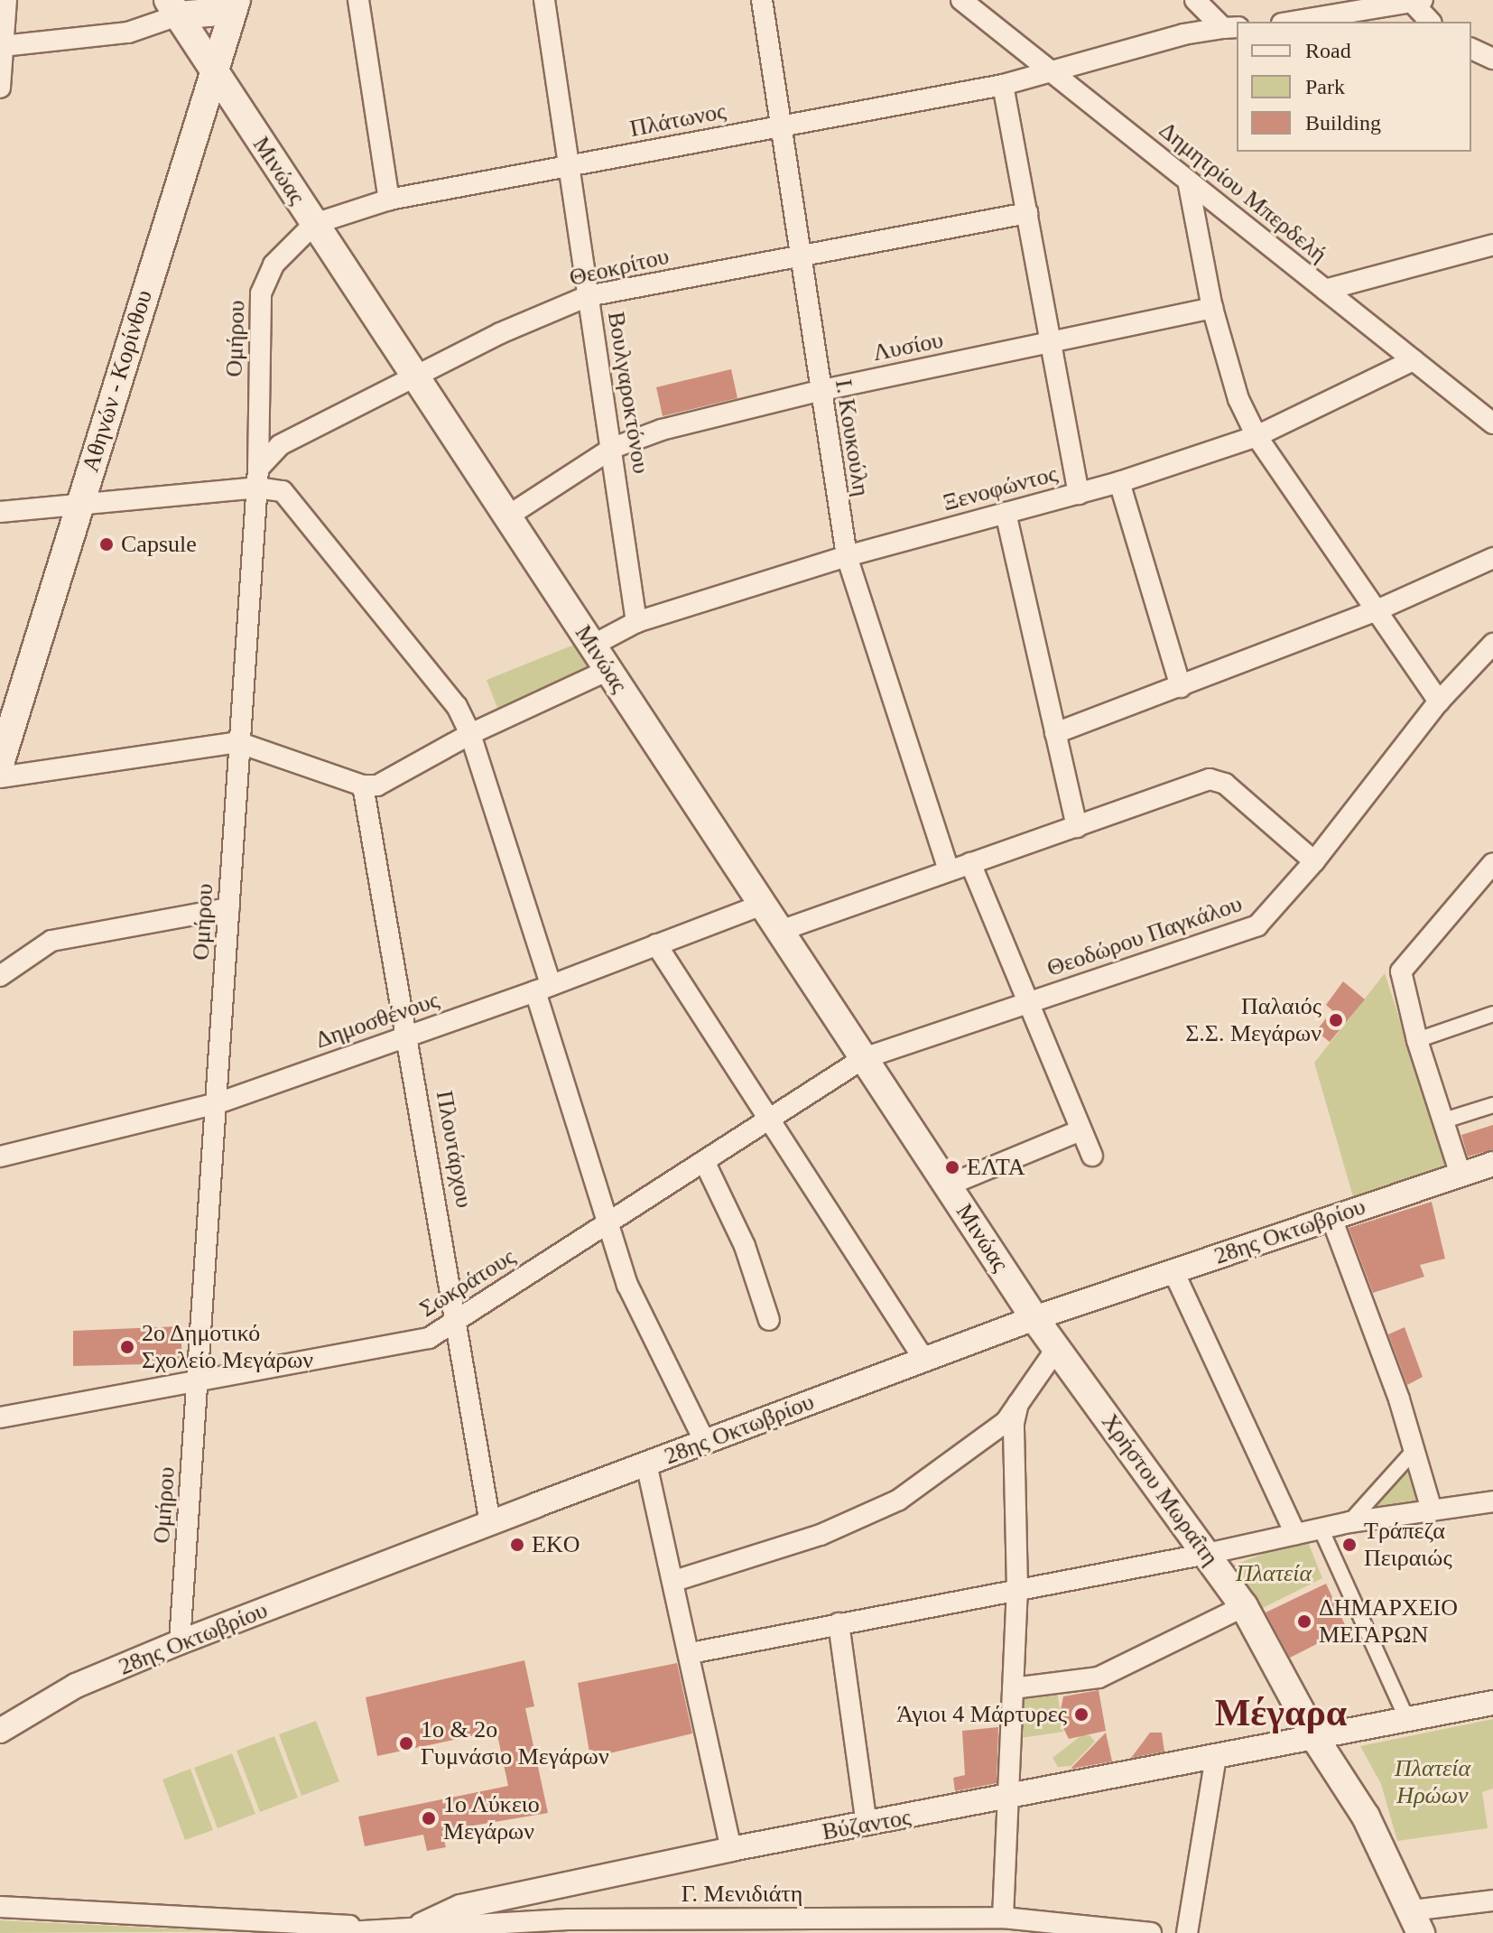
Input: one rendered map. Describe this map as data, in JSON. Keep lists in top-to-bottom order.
{
  "streets": {
    "main road": ["Μινώας", "Αθηνών - Κορίνθου", "Χρήστου Μωραΐτη"],
    "street": [
      "Πλάτωνος",
      "Δημητρίου Μπερδελή",
      "Θεοκρίτου",
      "Ομήρου",
      "Λυσίου",
      "Βουλγαροκτόνου",
      "Ι. Κουκούλη",
      "Ξενοφώντος",
      "Θεοδώρου Παγκάλου",
      "Δημοσθένους",
      "Πλουτάρχου",
      "28ης Οκτωβρίου",
      "Σωκράτους",
      "Βύζαντος",
      "Γ. Μενιδιάτη"
    ]
  },
  "crossings": [
    ["Πλάτωνος", "Μινώας"],
    ["Πλάτωνος", "Δημητρίου Μπερδελή"],
    ["Πλάτωνος", "Ομήρου"],
    ["Πλάτωνος", "Βουλγαροκτόνου"],
    ["Πλάτωνος", "Ι. Κουκούλη"],
    ["Μινώας", "Θεοκρίτου"],
    ["Μινώας", "Ομήρου"],
    ["Μινώας", "Λυσίου"],
    ["Μινώας", "Αθηνών - Κορίνθου"],
    ["Μινώας", "Ξενοφώντος"],
    ["Μινώας", "Θεοδώρου Παγκάλου"],
    ["Μινώας", "Δημοσθένους"],
    ["Μινώας", "28ης Οκτωβρίου"],
    ["Μινώας", "Σωκράτους"],
    ["Μινώας", "Χρήστου Μωραΐτη"],
    ["Δημητρίου Μπερδελή", "Ξενοφώντος"],
    ["Θεοκρίτου", "Ομήρου"],
    ["Θεοκρίτου", "Βουλγαροκτόνου"],
    ["Θεοκρίτου", "Ι. Κουκούλη"],
    ["Ομήρου", "Δημοσθένους"],
    ["Ομήρου", "28ης Οκτωβρίου"],
    ["Ομήρου", "Σωκράτους"],
    ["Λυσίου", "Βουλγαροκτόνου"],
    ["Λυσίου", "Ι. Κουκούλη"],
    ["Βουλγαροκτόνου", "Ξενοφώντος"],
    ["Ι. Κουκούλη", "Ξενοφώντος"],
    ["Θεοδώρου Παγκάλου", "Σωκράτους"],
    ["Δημοσθένους", "Πλουτάρχου"],
    ["Πλουτάρχου", "28ης Οκτωβρίου"],
    ["Πλουτάρχου", "Σωκράτους"],
    ["28ης Οκτωβρίου", "Χρήστου Μωραΐτη"],
    ["Χρήστου Μωραΐτη", "Βύζαντος"],
    ["Βύζαντος", "Γ. Μενιδιάτη"]
  ],
  "districts": ["Μέγαρα"],
  "parks": ["Πλατεία", "Πλατεία Ηρώων"],
  "places": [
    "Capsule",
    "Παλαιός Σ.Σ. Μεγάρων",
    "ΕΛΤΑ",
    "2ο Δημοτικό Σχολείο Μεγάρων",
    "EKO",
    "Τράπεζα Πειραιώς",
    "ΔΗΜΑΡΧΕΙΟ ΜΕΓΑΡΩΝ",
    "Άγιοι 4 Μάρτυρες",
    "1ο & 2ο Γυμνάσιο Μεγάρων",
    "1ο Λύκειο Μεγάρων"
  ],
  "legend": ["Road", "Park", "Building"]
}
